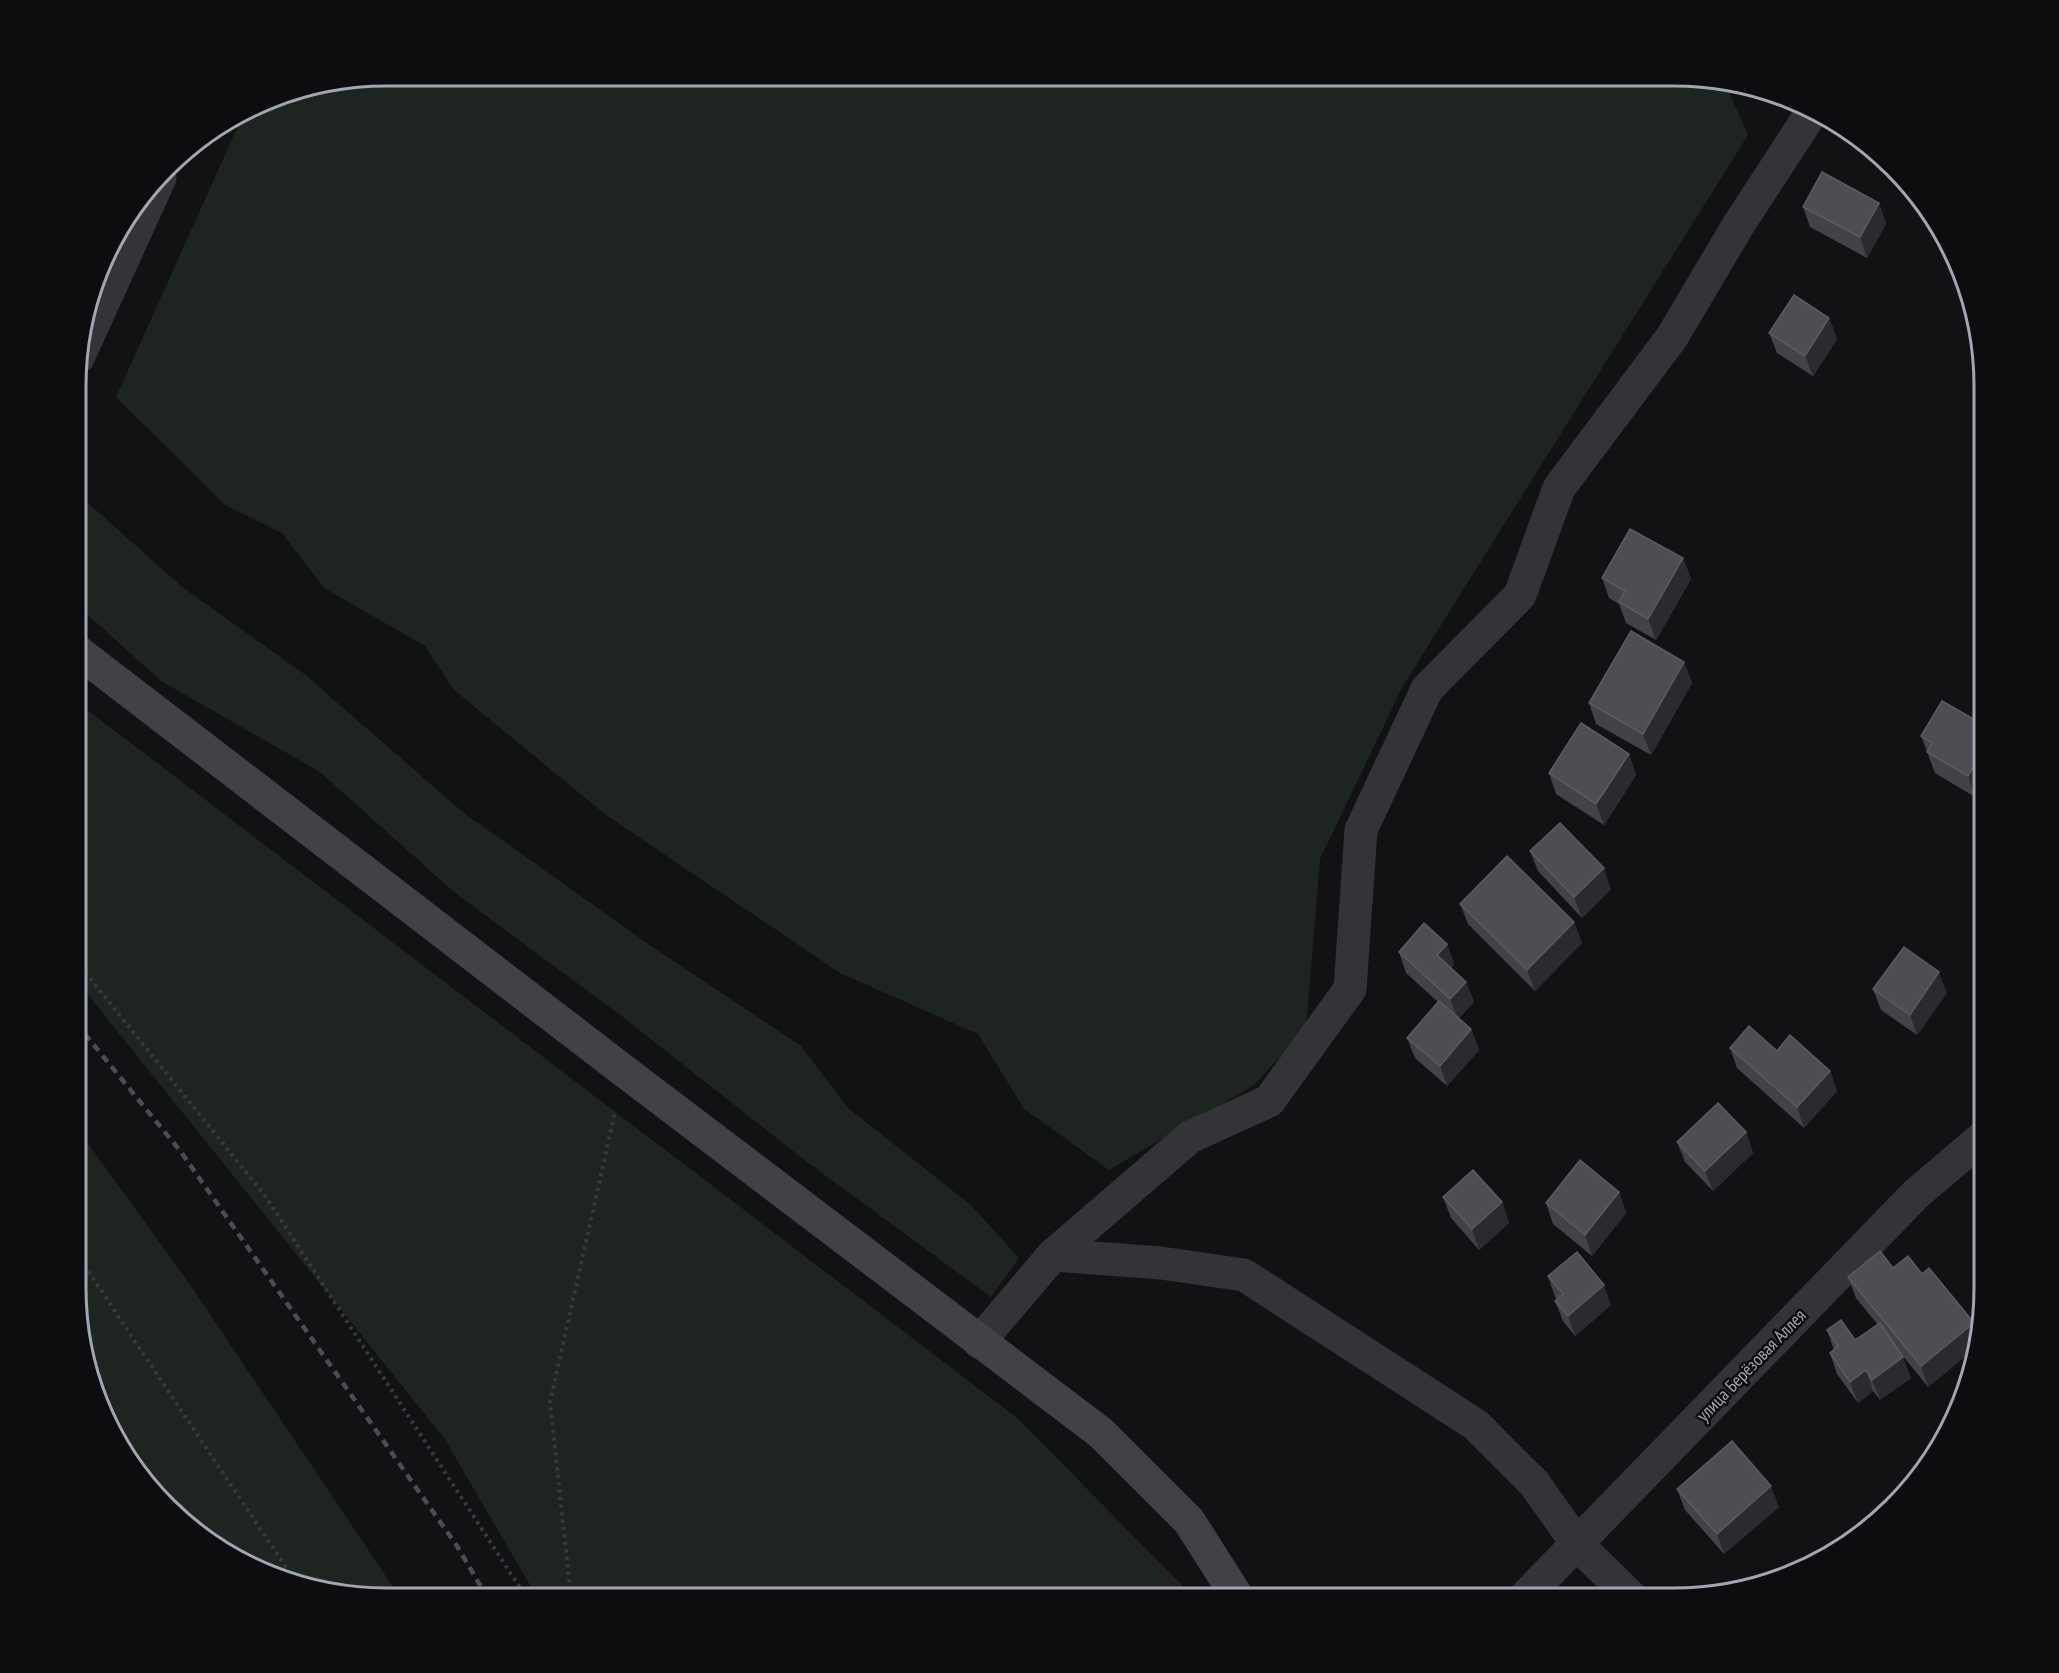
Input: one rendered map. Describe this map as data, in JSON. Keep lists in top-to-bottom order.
{
  "streets": {
    "street": ["улица Берёзовая Аллея"]
  }
}
